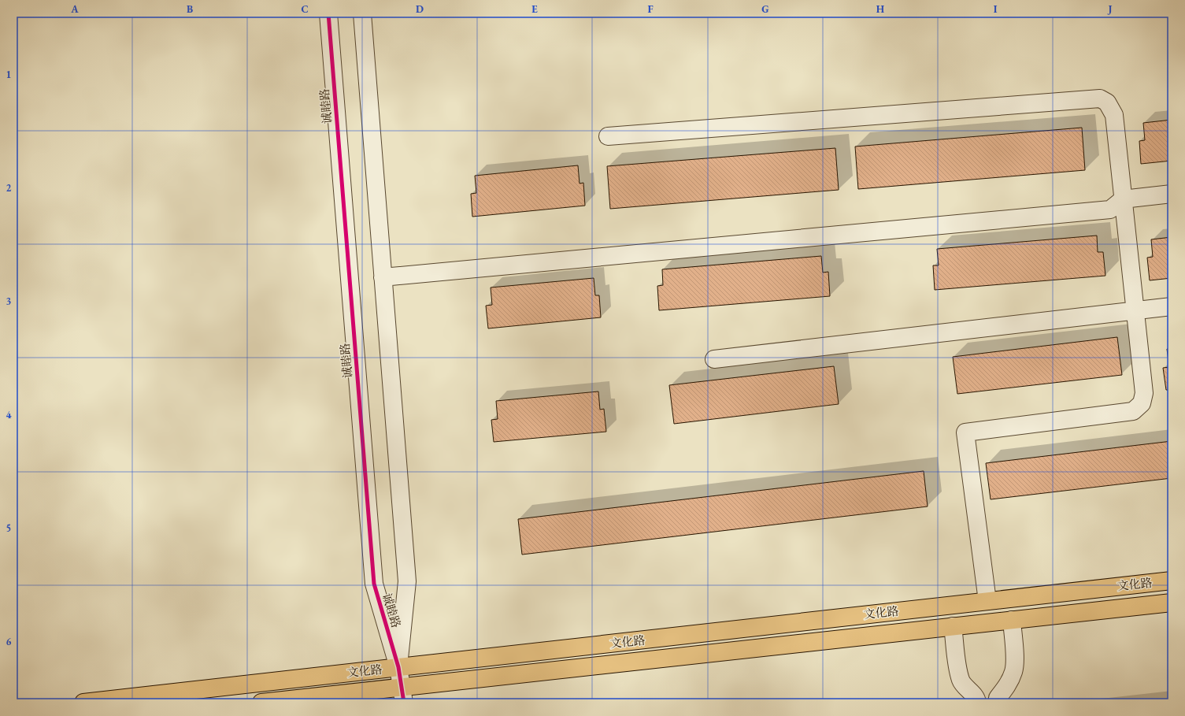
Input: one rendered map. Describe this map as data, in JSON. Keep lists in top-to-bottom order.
{
  "streets": {
    "main road": ["文化路"],
    "street": ["诚睦路"]
  },
  "crossings": [
    ["诚睦路", "文化路"]
  ],
  "grid": {
    "columns": [
      "A",
      "B",
      "C",
      "D",
      "E",
      "F",
      "G",
      "H",
      "I",
      "J"
    ],
    "rows": [
      "1",
      "2",
      "3",
      "4",
      "5",
      "6"
    ]
  }
}
